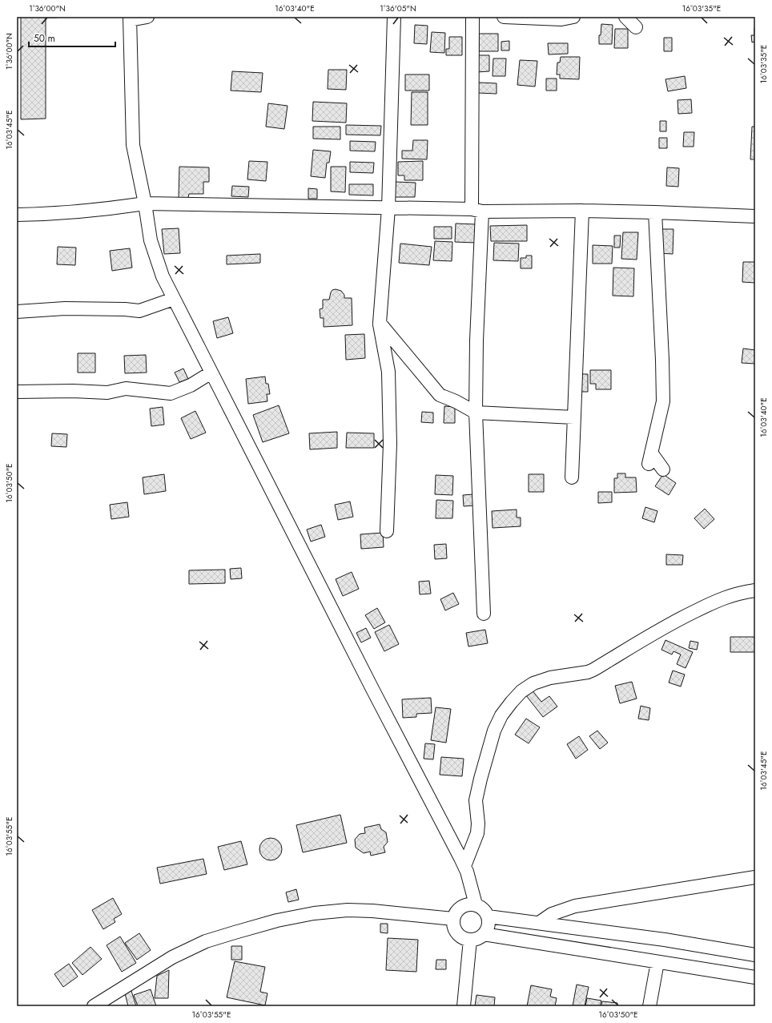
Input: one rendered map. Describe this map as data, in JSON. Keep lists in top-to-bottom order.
{
  "scale_bar": "50 m",
  "coordinates": [
    "1°36'00\"N",
    "16°03'40\"E",
    "1°36'05\"N",
    "16°03'35\"E",
    "16°03'45\"E",
    "16°03'50\"E",
    "16°03'55\"E"
  ]
}
